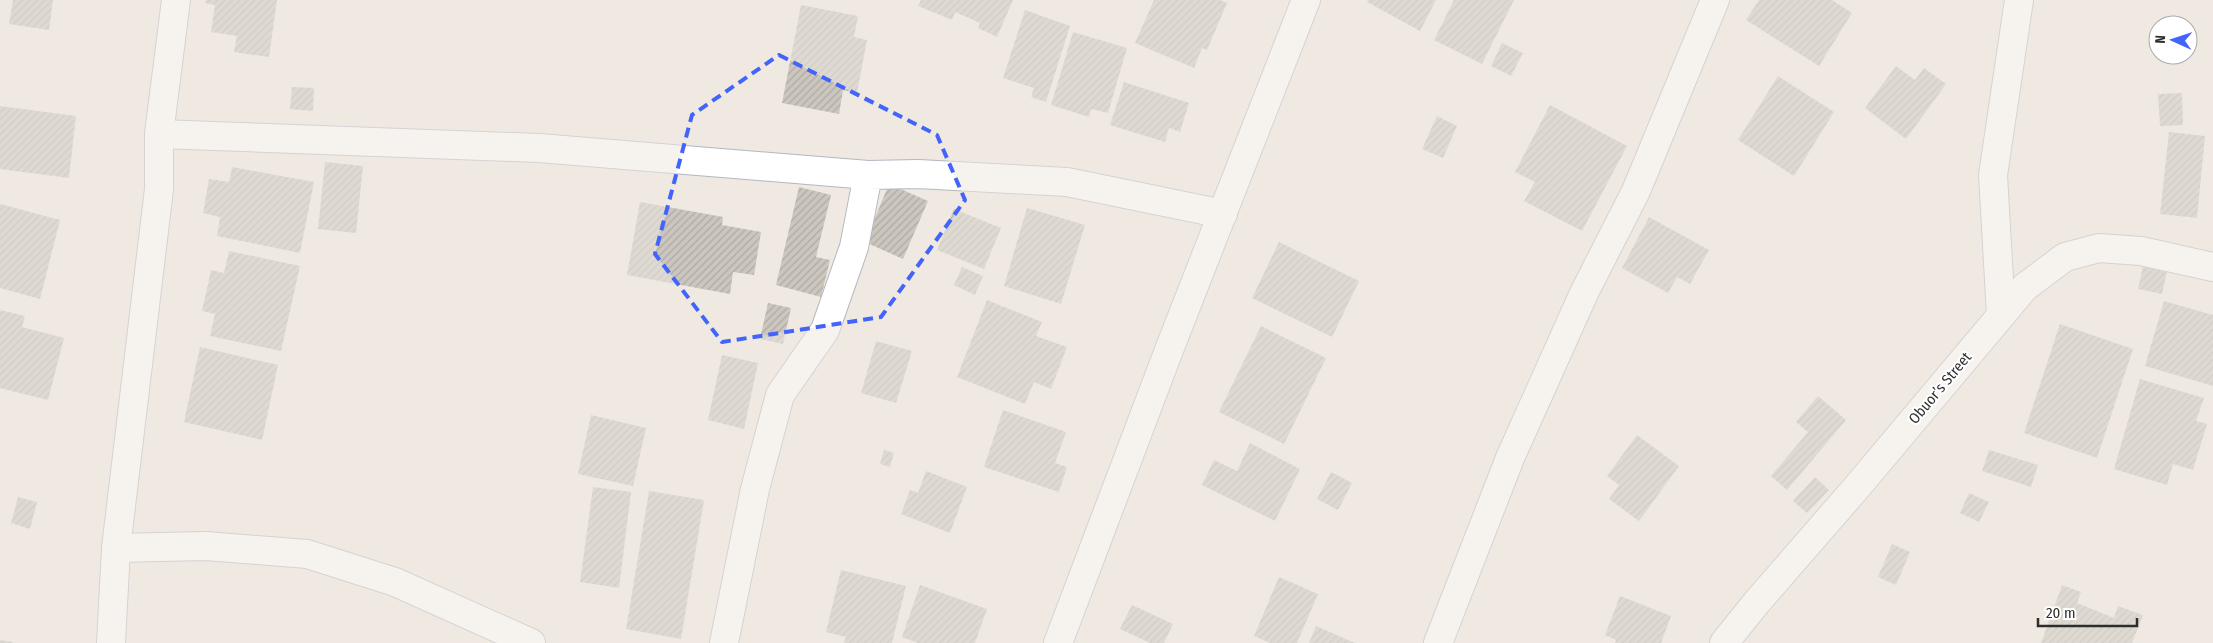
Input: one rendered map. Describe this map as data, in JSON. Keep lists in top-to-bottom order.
{
  "streets": {
    "street": ["Obuor’s Street"]
  },
  "scale_bar": "20 m",
  "north": "left"
}
